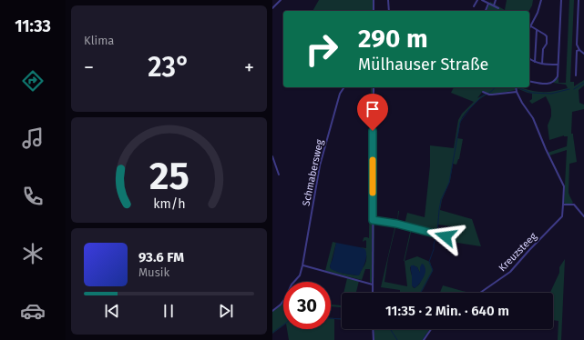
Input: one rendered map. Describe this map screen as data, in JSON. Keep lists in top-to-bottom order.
{
  "streets": {
    "street": ["Schmabersweg", "Kreuzsteeg"]
  },
  "page": {
    "tabs": "11:33",
    "tile": "Klima",
    "turn": ["290 m", "Mülhauser Straße"],
    "heat": ["−", "23°", "+"],
    "song": ["93.6 FM", "Musik"],
    "limit": "30",
    "trip": "11:35 · 2 Min. · 640 m",
    "gauge": ["25", "km/h"]
  }
}
